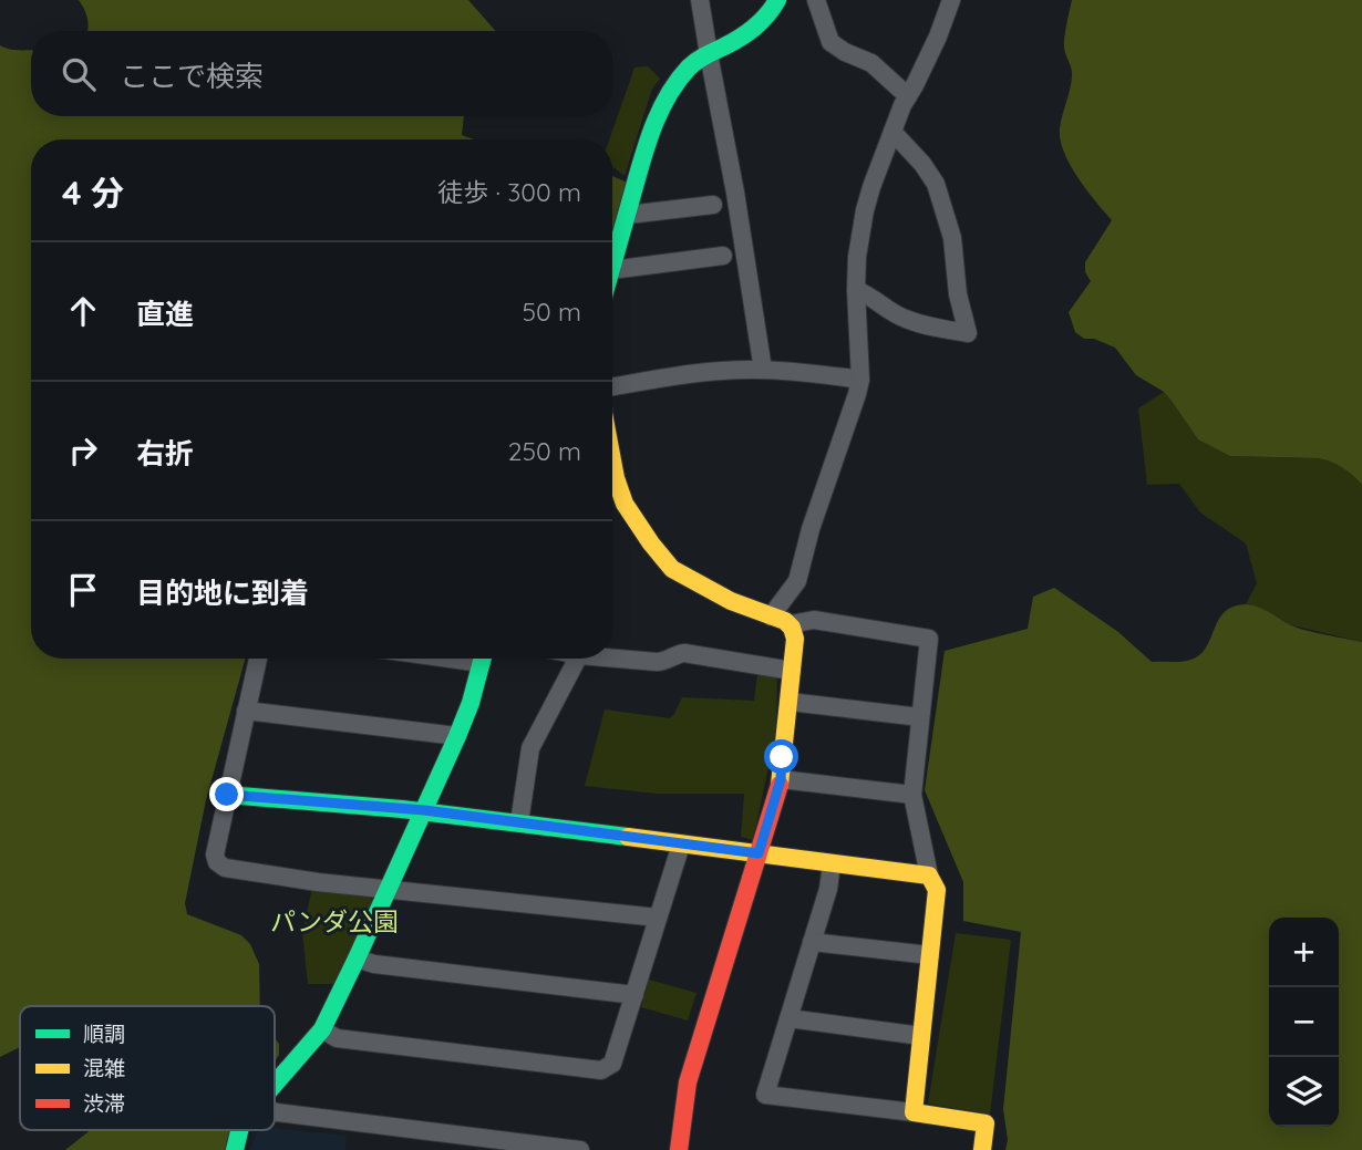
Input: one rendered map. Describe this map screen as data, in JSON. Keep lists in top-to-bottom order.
{
  "parks": ["パンダ公園"],
  "legend": ["順調", "混雑", "渋滞"],
  "page": {
    "search": "ここで検索",
    "heading": ["4 分", "徒歩 · 300 m"],
    "list": [
      ["直進", "50 m"],
      ["右折", "250 m"],
      "目的地に到着"
    ],
    "map_buttons": ["+", "−"]
  }
}
